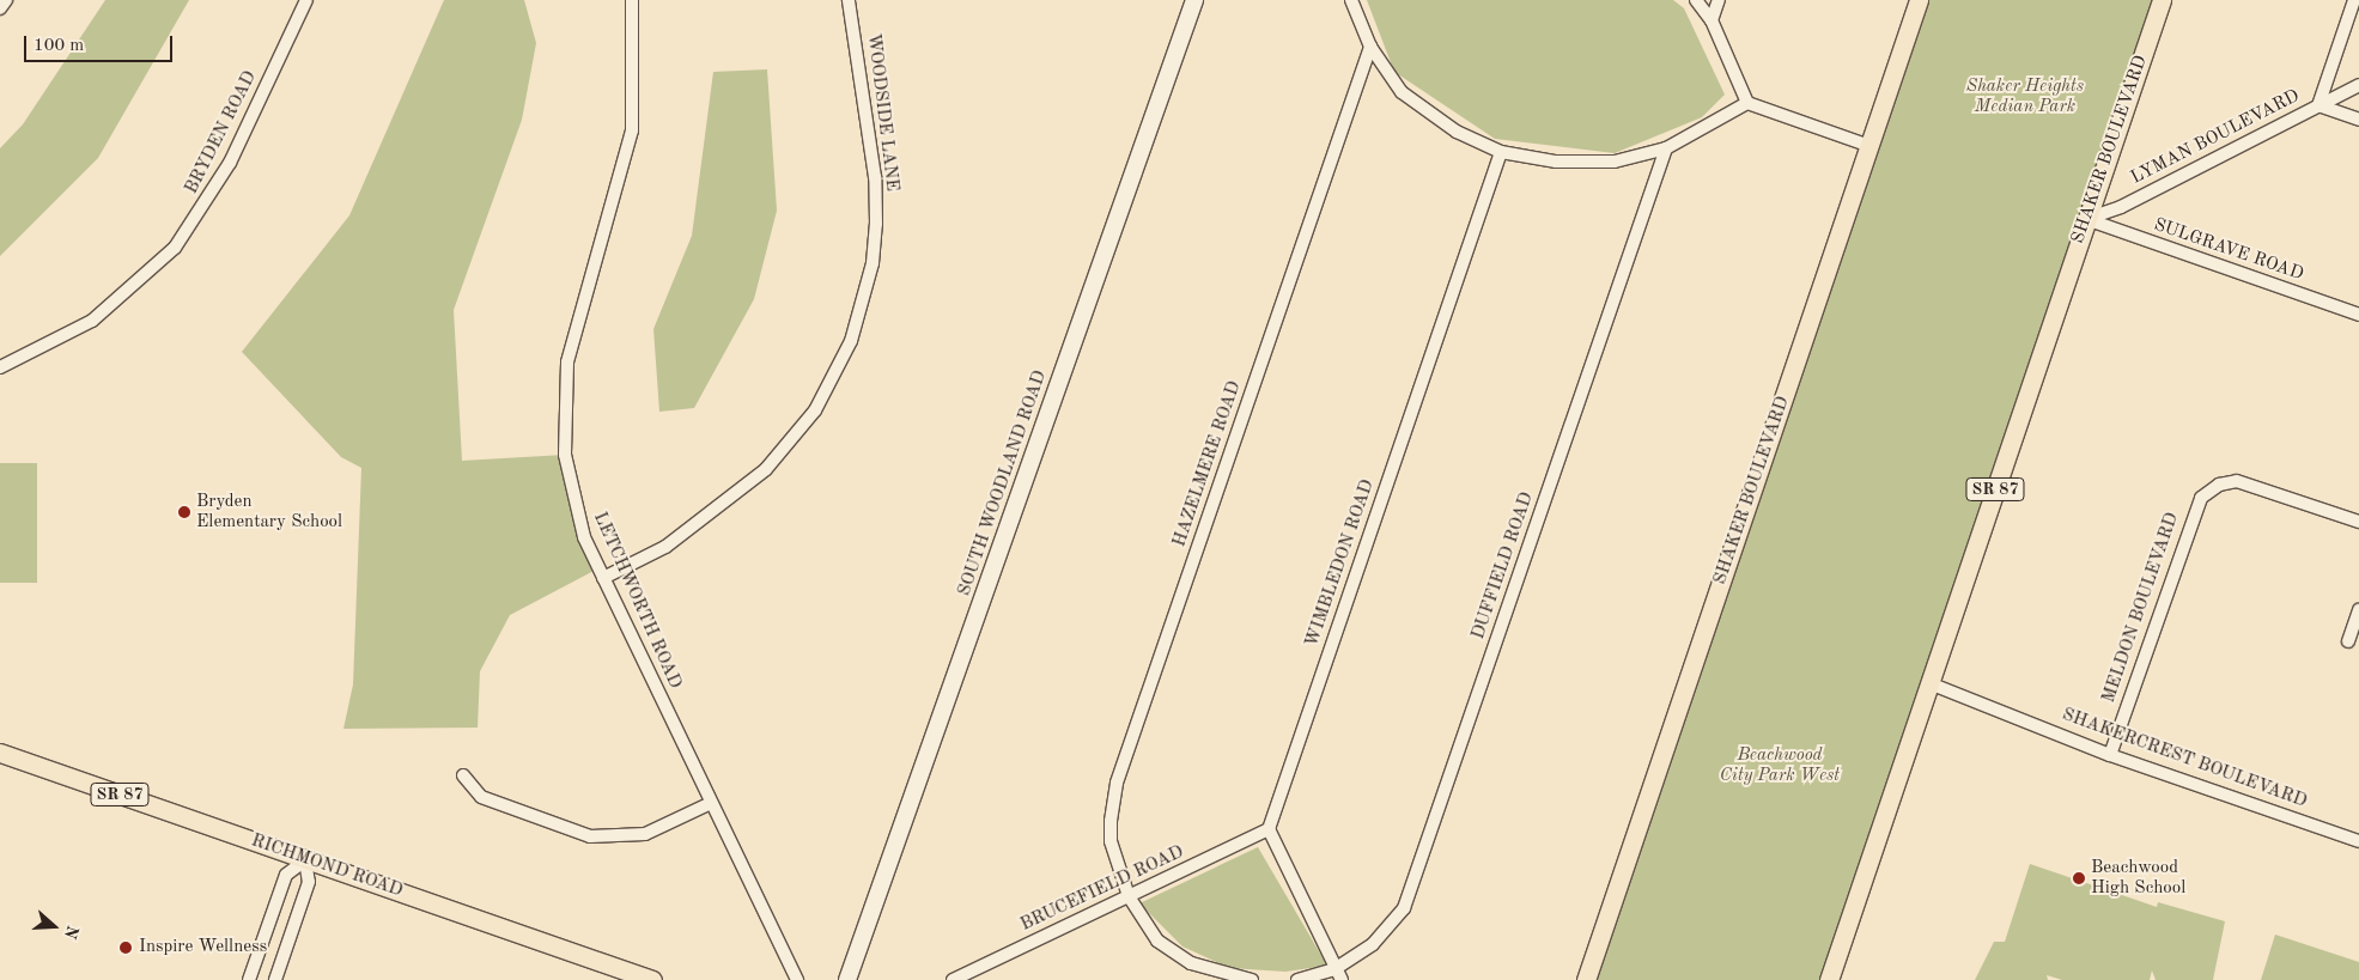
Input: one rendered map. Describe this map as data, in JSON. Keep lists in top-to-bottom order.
{
  "streets": {
    "main road": ["SHAKER BOULEVARD", "SR 87", "RICHMOND ROAD"],
    "street": [
      "WOODSIDE LANE",
      "BRYDEN ROAD",
      "LYMAN BOULEVARD",
      "SULGRAVE ROAD",
      "HAZELMERE ROAD",
      "SOUTH WOODLAND ROAD",
      "WIMBLEDON ROAD",
      "DUFFIELD ROAD",
      "LETCHWORTH ROAD",
      "MELDON BOULEVARD",
      "SHAKERCREST BOULEVARD",
      "BRUCEFIELD ROAD"
    ]
  },
  "crossings": [
    ["WOODSIDE LANE", "LETCHWORTH ROAD"],
    ["LYMAN BOULEVARD", "SHAKER BOULEVARD"],
    ["LYMAN BOULEVARD", "SULGRAVE ROAD"],
    ["SHAKER BOULEVARD", "SULGRAVE ROAD"],
    ["SHAKER BOULEVARD", "SHAKERCREST BOULEVARD"],
    ["HAZELMERE ROAD", "BRUCEFIELD ROAD"],
    ["WIMBLEDON ROAD", "BRUCEFIELD ROAD"],
    ["MELDON BOULEVARD", "SHAKERCREST BOULEVARD"]
  ],
  "parks": ["Shaker Heights Median Park", "Beachwood City Park West"],
  "places": ["Bryden Elementary School", "Beachwood High School", "Inspire Wellness"],
  "scale_bar": "100 m",
  "north": "right"
}
